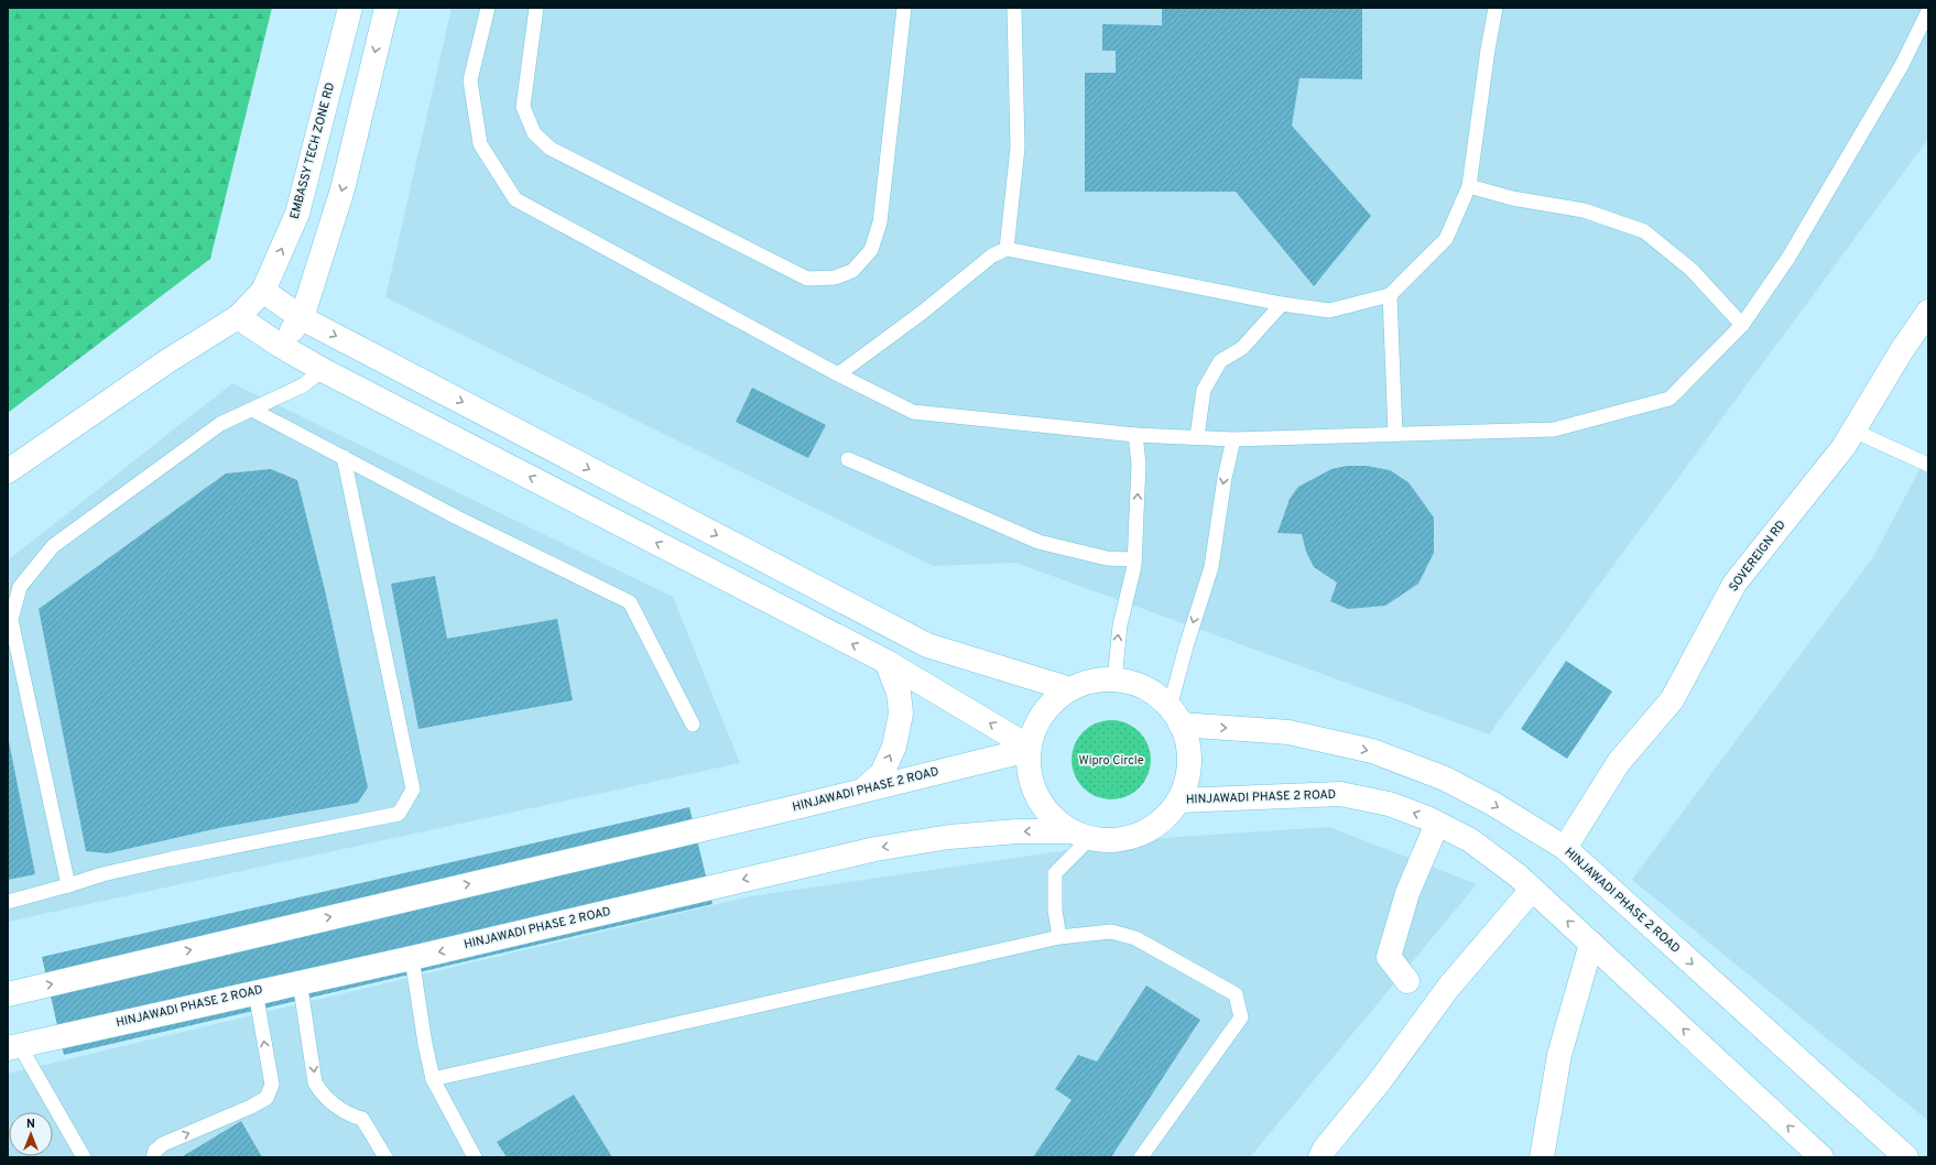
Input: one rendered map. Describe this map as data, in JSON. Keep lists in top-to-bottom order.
{
  "streets": {
    "street": ["EMBASSY TECH ZONE RD", "SOVEREIGN RD", "HINJAWADI PHASE 2 ROAD"]
  },
  "crossings": [
    ["SOVEREIGN RD", "HINJAWADI PHASE 2 ROAD"]
  ],
  "parks": ["Wipro Circle"],
  "north": "top"
}
